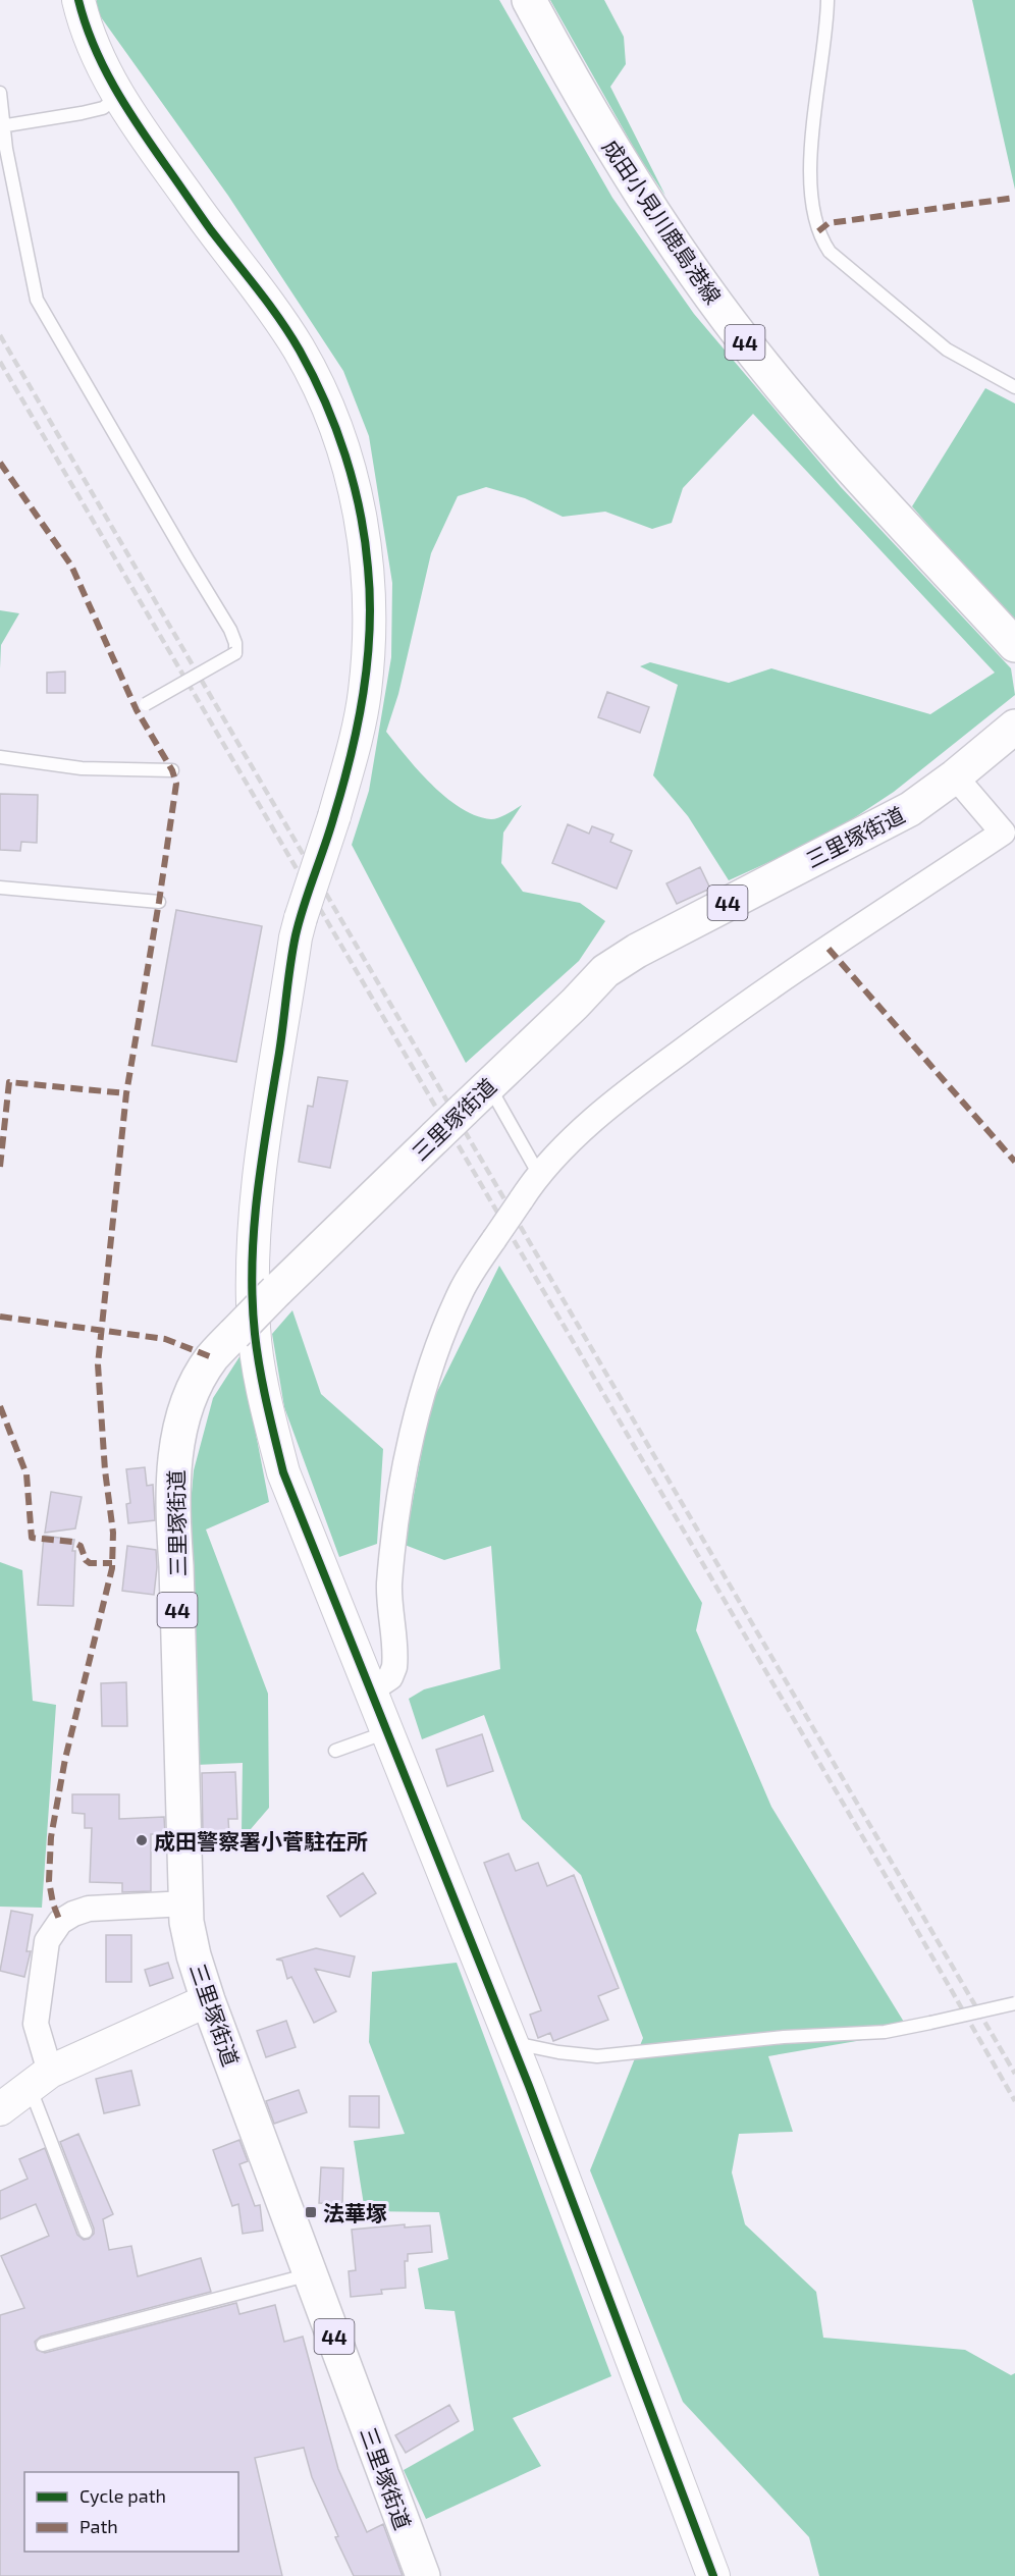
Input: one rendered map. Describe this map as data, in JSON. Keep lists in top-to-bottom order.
{
  "streets": {
    "main road": ["成田小見川鹿島港線", "44", "三里塚街道"]
  },
  "places": {
    "other": ["成田警察署小菅駐在所"],
    "transit": ["法華塚"]
  },
  "legend": ["Cycle path", "Path"]
}
